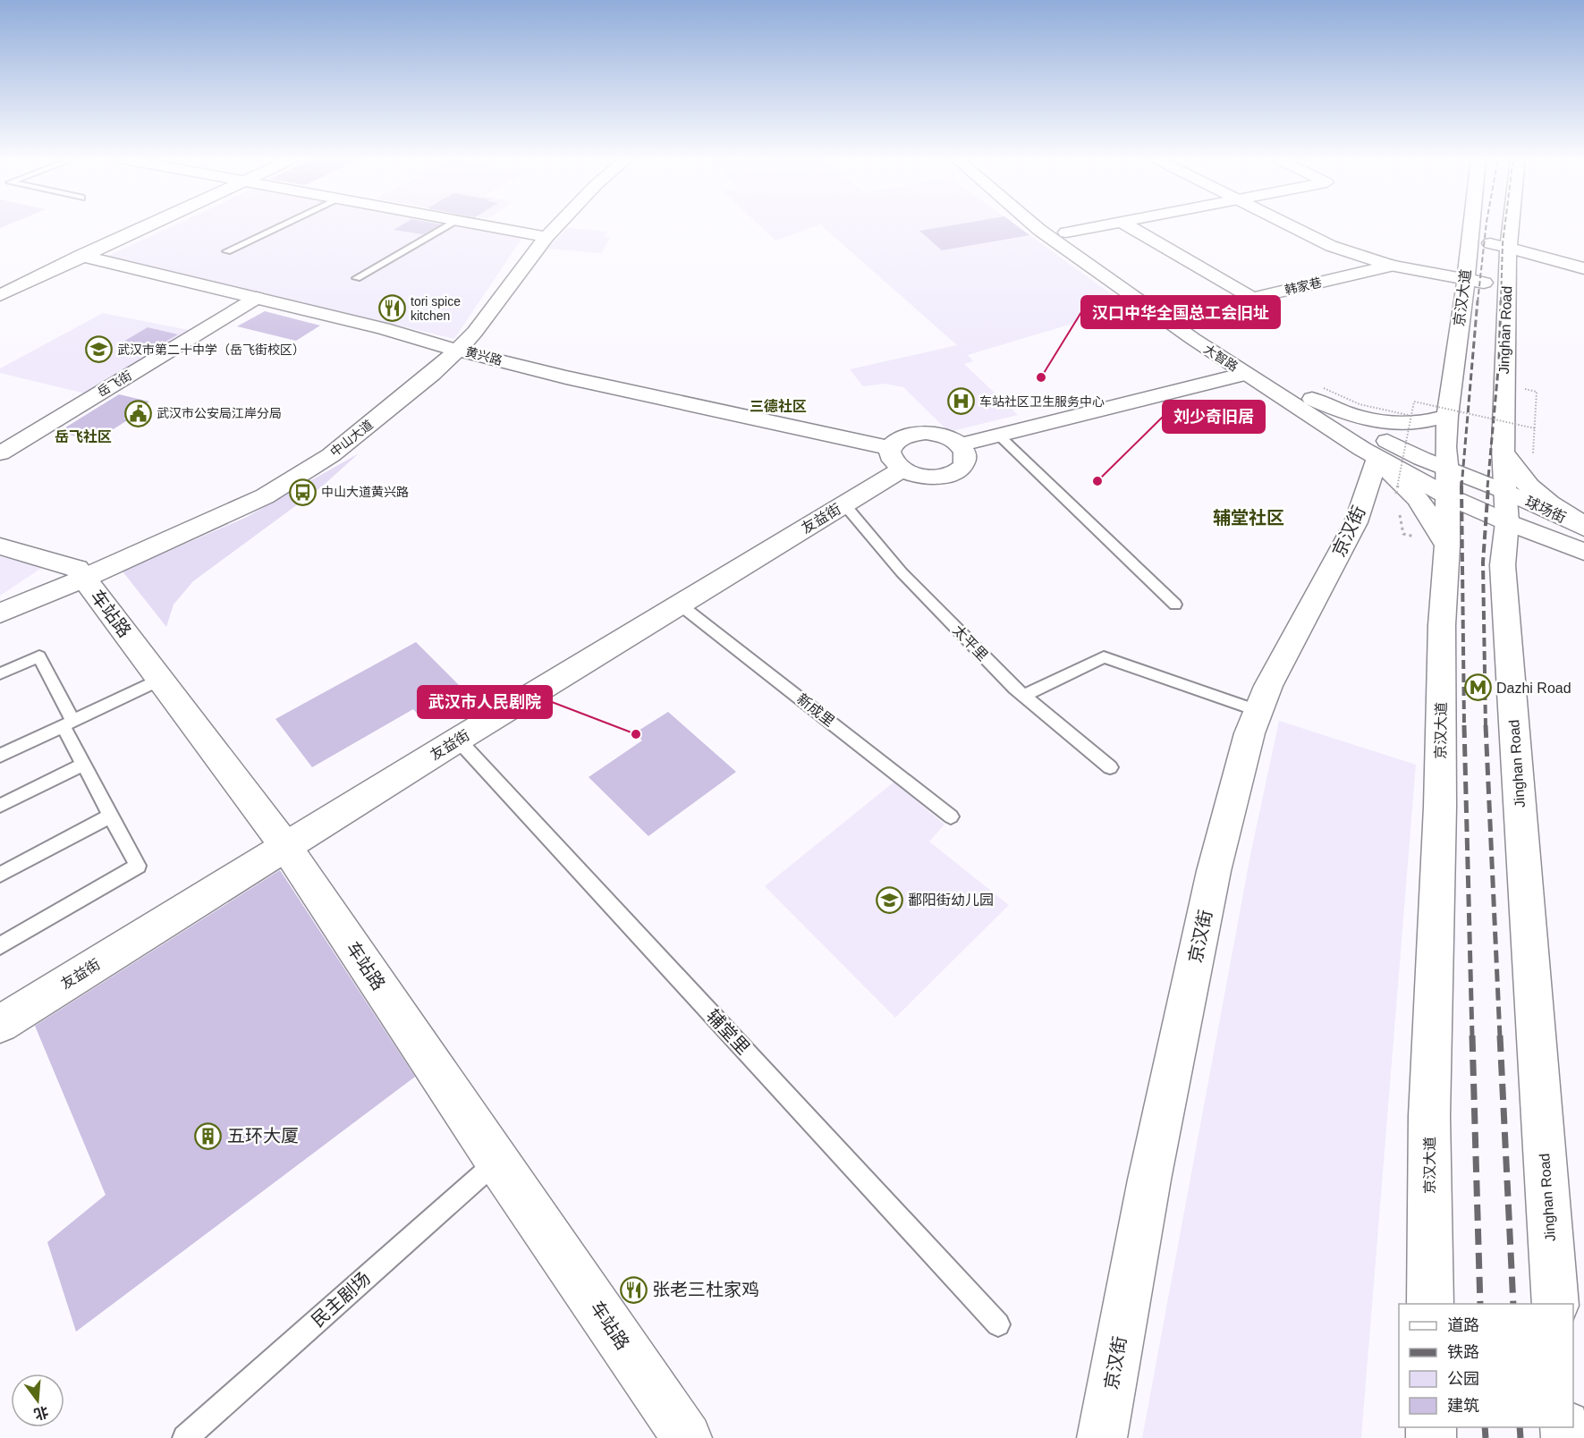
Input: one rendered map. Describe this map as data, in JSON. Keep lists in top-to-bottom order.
{
  "streets": {
    "street": [
      "韩家巷",
      "京汉大道",
      "Jinghan Road",
      "黄兴路",
      "大智路",
      "岳飞街",
      "中山大道",
      "球场街",
      "友益街",
      "京汉街",
      "车站路"
    ],
    "lane": [
      "太平里",
      "新成里",
      "辅堂里",
      "民主剧场"
    ]
  },
  "crossings": [
    ["韩家巷", "大智路"],
    ["京汉大道", "大智路"],
    ["京汉大道", "京汉街"],
    ["Jinghan Road", "大智路"],
    ["Jinghan Road", "球场街"],
    ["黄兴路", "岳飞街"],
    ["黄兴路", "中山大道"],
    ["黄兴路", "友益街"],
    ["大智路", "球场街"],
    ["中山大道", "车站路"],
    ["友益街", "车站路"],
    ["友益街", "太平里"],
    ["友益街", "新成里"],
    ["友益街", "辅堂里"],
    ["车站路", "民主剧场"]
  ],
  "districts": ["三德社区", "岳飞社区", "辅堂社区"],
  "places": {
    "restaurant": ["tori spice kitchen", "张老三杜家鸡"],
    "school or university": ["武汉市第二十中学（岳飞街校区）", "鄱阳街幼儿园"],
    "other": ["汉口中华全国总工会旧址", "刘少奇旧居", "武汉市人民剧院"],
    "hospital": ["车站社区卫生服务中心"],
    "public building": ["武汉市公安局江岸分局"],
    "bus stop": ["中山大道黄兴路"],
    "metro station": ["Dazhi Road"],
    "building": ["五环大厦"]
  },
  "legend": [
    "道路",
    "铁路",
    "公园",
    "建筑"
  ],
  "north": "bottom"
}
